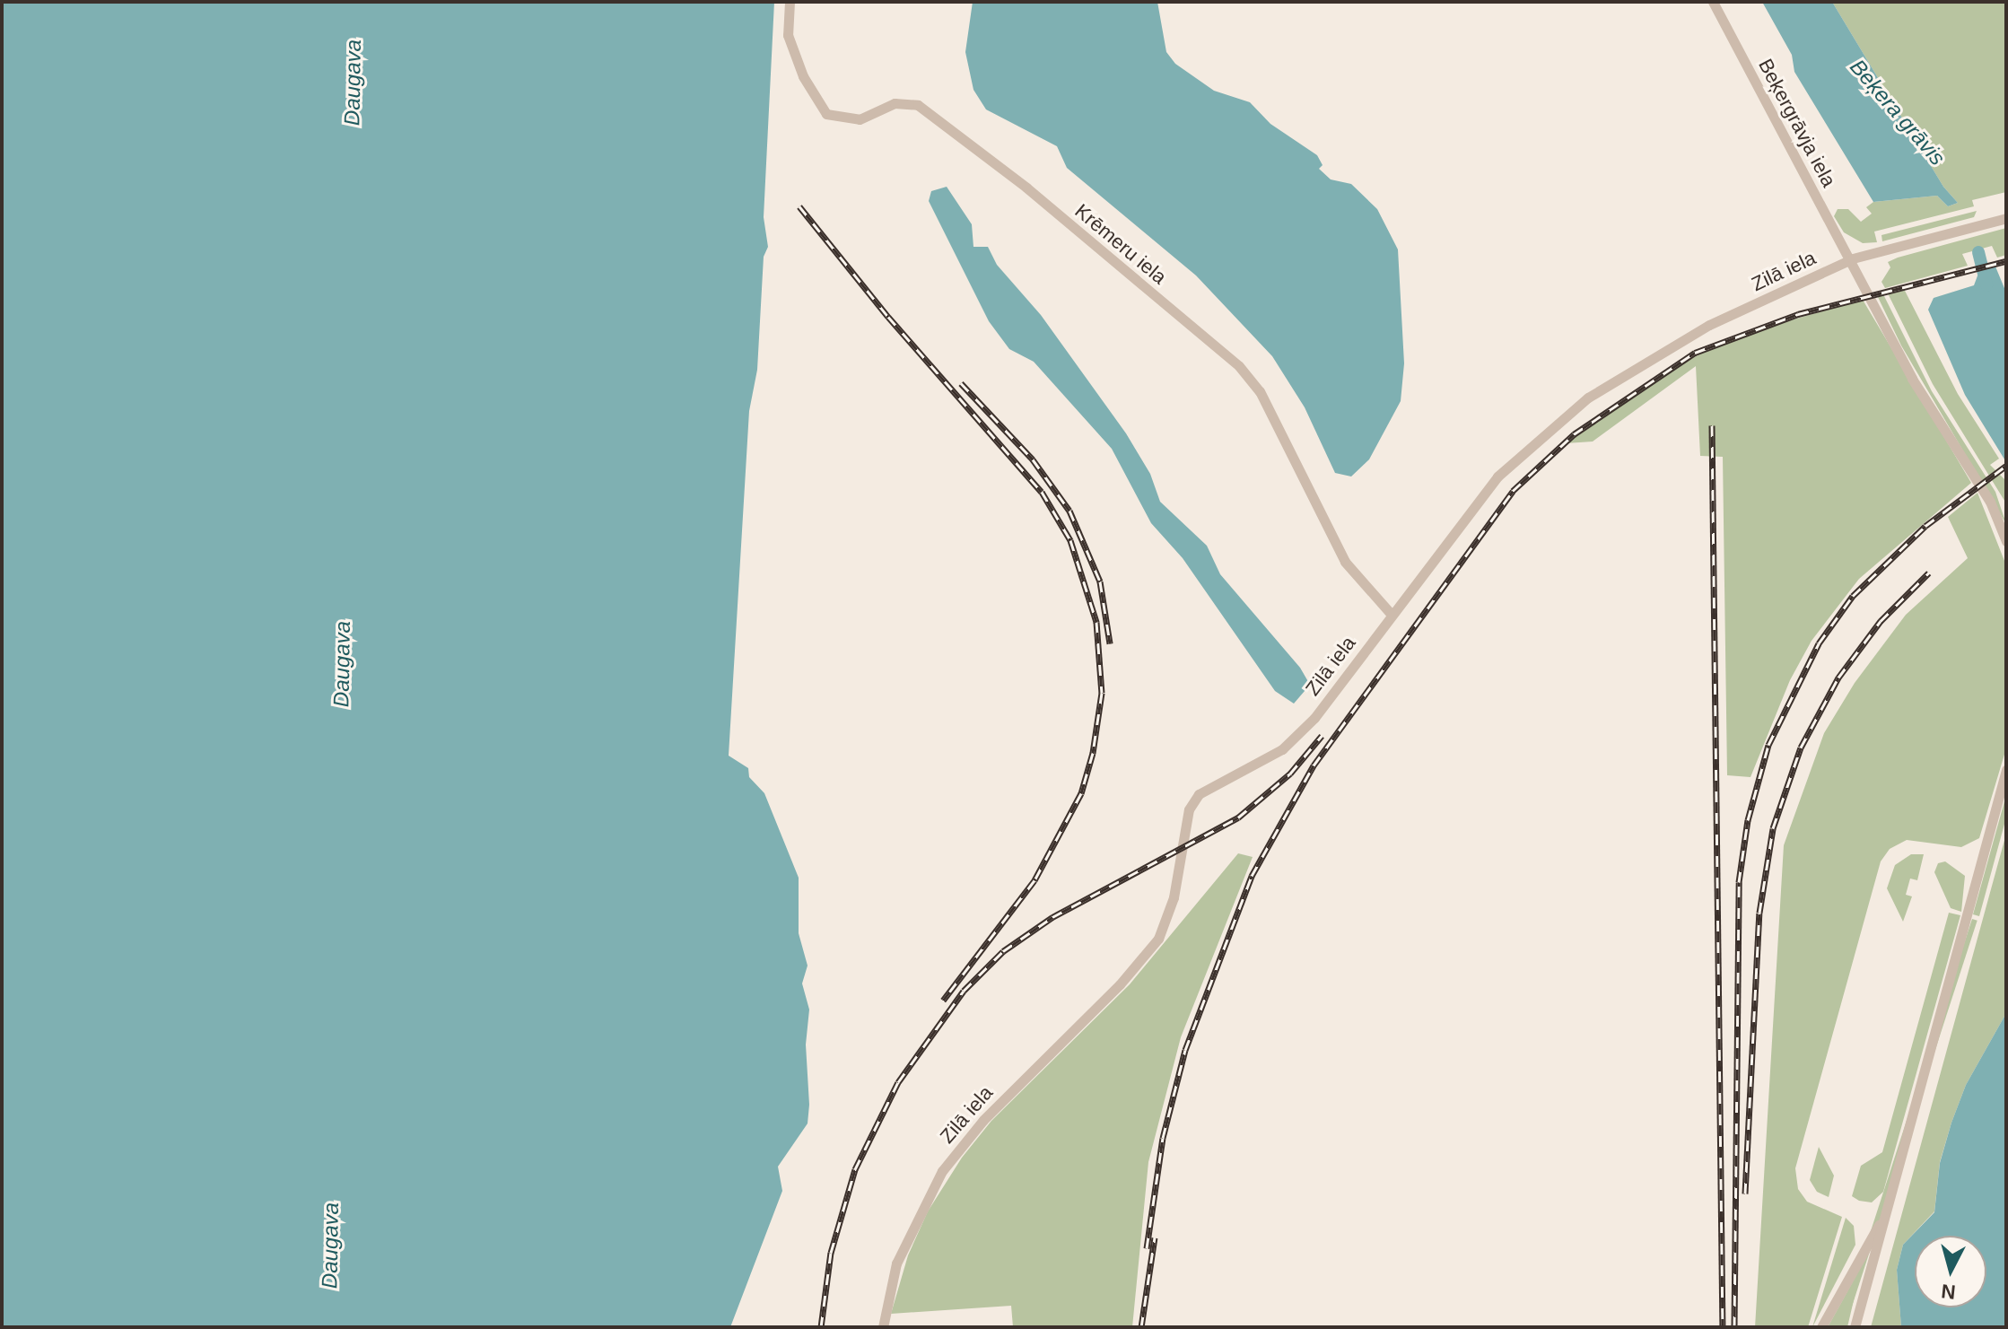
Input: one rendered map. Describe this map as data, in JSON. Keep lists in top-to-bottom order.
{
  "streets": {
    "street": ["Beķergrāvja iela", "Krēmeru iela", "Zilā iela"]
  },
  "crossings": [
    ["Beķergrāvja iela", "Zilā iela"],
    ["Krēmeru iela", "Zilā iela"]
  ],
  "water": ["Daugava", "Beķera grāvis"],
  "north": "bottom"
}
